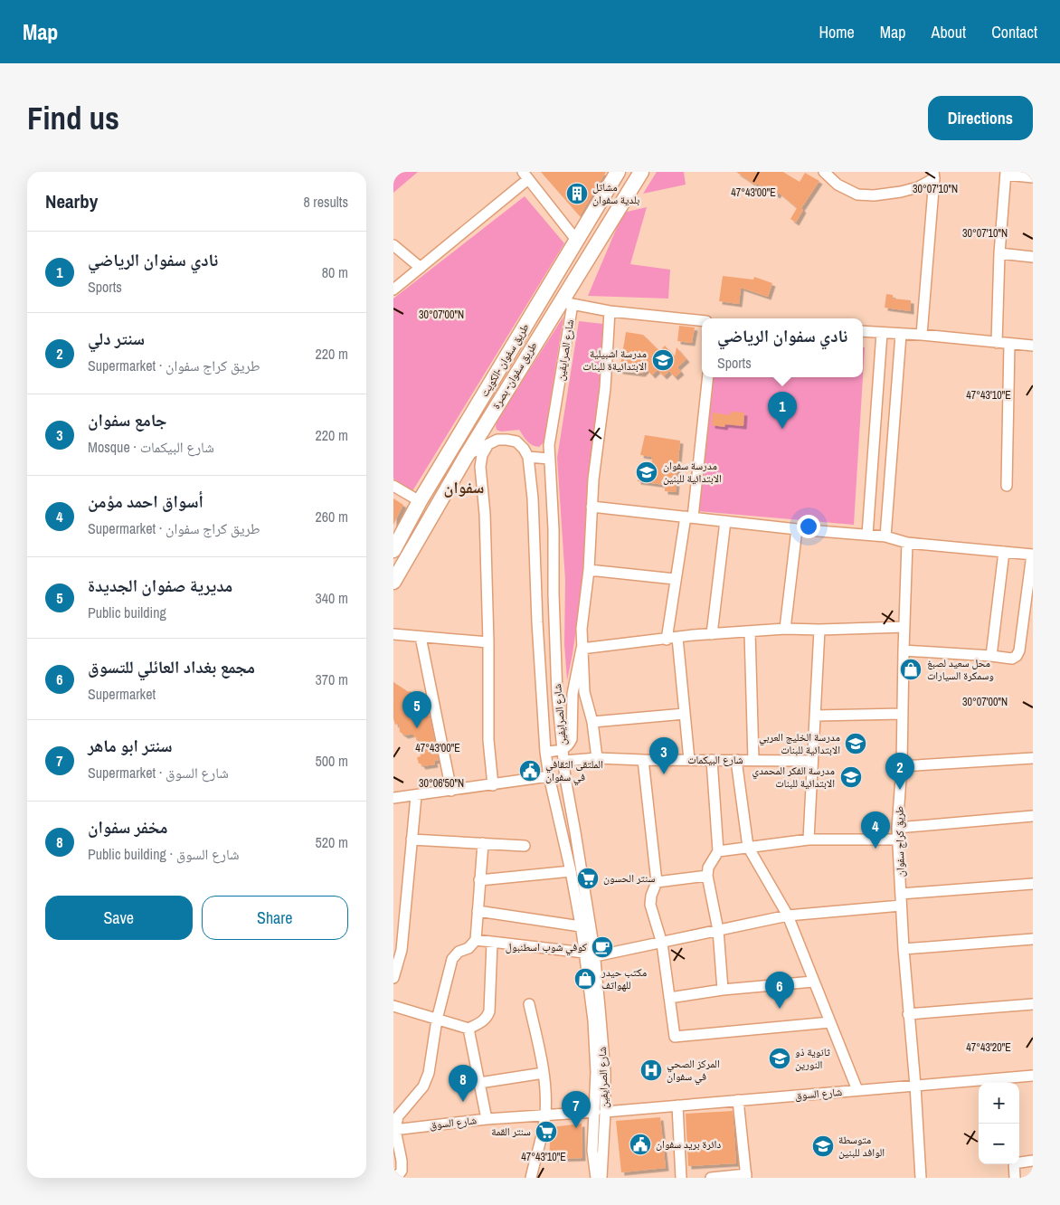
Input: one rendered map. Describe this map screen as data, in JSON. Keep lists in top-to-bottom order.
{
  "streets": {
    "highway": ["طريق سفوان -الكويت", "طريق سفوان- بصرة"],
    "street": [
      "شارع الصرايفين",
      "شارع البيكمات",
      "طريق كراج سفوان",
      "شارع السوق"
    ]
  },
  "crossings": [
    ["شارع الصرايفين", "طريق سفوان- بصرة"],
    ["شارع الصرايفين", "شارع البيكمات"],
    ["شارع الصرايفين", "شارع السوق"],
    ["طريق كراج سفوان", "شارع السوق"]
  ],
  "districts": ["سفوان"],
  "places": {
    "building": ["مشاتل بلدية سفوان"],
    "school or university": [
      "مدرسة اشبيلية الابتدائيةة للبنات",
      "مدرسة سفوان الابتدائية للبنين",
      "مدرسة الخليج العربي الابتدائية للبنات",
      "مدرسة الفكر المحمدي الابتدائية للبنات",
      "ثانوية ذو النورين",
      "متوسطة الوافد للبنين"
    ],
    "shop": ["محل سعيد لصبغ وسمكرة السيارات", "مكتب حيدر للهواتف"],
    "public building": ["الملتقى الثقافي في سفوان", "دائرة بريد سفوان"],
    "supermarket": ["سنتر الحسون", "سنتر القمة"],
    "cafe": ["كوفي شوب اسطنبول"],
    "hospital": ["المركز الصحي في سفوان"]
  },
  "page": {
    "header": "Map",
    "nav": [
      "Home",
      "Map",
      "About",
      "Contact"
    ],
    "buttons": [
      "Directions",
      ["Save", "Share"]
    ],
    "title": "Find us",
    "heading": ["Nearby", "8 results"],
    "list": [
      {
        "mark": "1",
        "name": "نادي سفوان الرياضي",
        "note": "Sports",
        "value": "80 m"
      },
      {
        "mark": "2",
        "name": "سنتر دلي",
        "note": "Supermarket · طريق كراج سفوان",
        "value": "220 m"
      },
      {
        "mark": "3",
        "name": "جامع سفوان",
        "note": "Mosque · شارع البيكمات",
        "value": "220 m"
      },
      {
        "mark": "4",
        "name": "أسواق احمد مؤمن",
        "note": "Supermarket · طريق كراج سفوان",
        "value": "260 m"
      },
      {
        "mark": "5",
        "name": "مديرية صفوان الجديدة",
        "note": "Public building",
        "value": "340 m"
      },
      {
        "mark": "6",
        "name": "مجمع بغداد العائلي للتسوق",
        "note": "Supermarket",
        "value": "370 m"
      },
      {
        "mark": "7",
        "name": "سنتر ابو ماهر",
        "note": "Supermarket · شارع السوق",
        "value": "500 m"
      },
      {
        "mark": "8",
        "name": "مخفر سفوان",
        "note": "Public building · شارع السوق",
        "value": "520 m"
      }
    ],
    "popup": ["نادي سفوان الرياضي", "Sports"],
    "pins": [
      "1",
      "5",
      "3",
      "2",
      "4",
      "6",
      "8",
      "7"
    ],
    "map_buttons": ["+", "−"]
  },
  "coordinates": [
    "30°07'10\"N",
    "47°43'00\"E",
    "30°07'00\"N",
    "47°43'10\"E",
    "30°06'50\"N",
    "47°43'20\"E"
  ]
}
